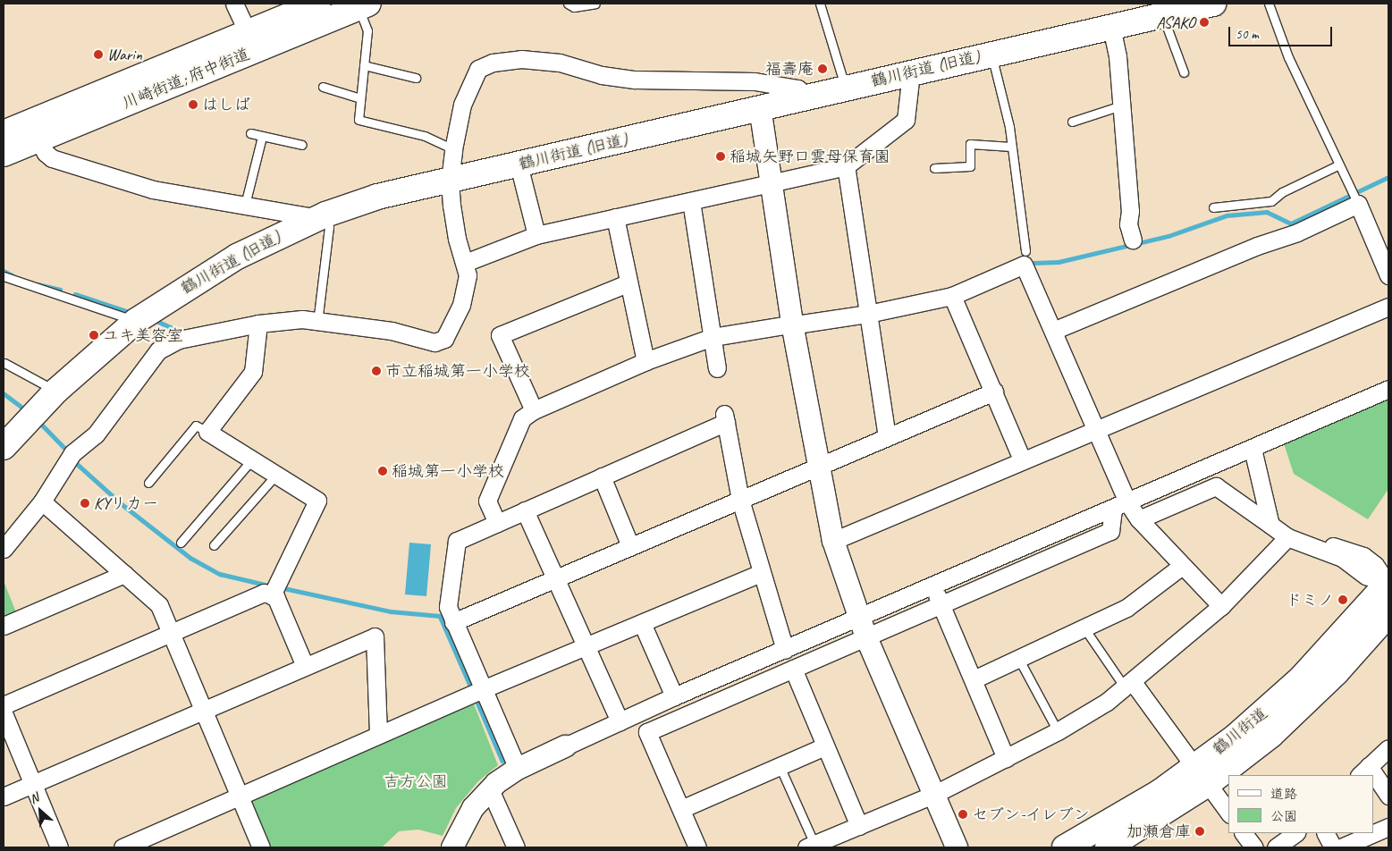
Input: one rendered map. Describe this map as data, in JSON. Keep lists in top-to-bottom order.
{
  "streets": {
    "main road": ["鶴川街道 (旧道)", "川崎街道; 府中街道", "鶴川街道"]
  },
  "parks": ["吉方公園"],
  "places": [
    "ASAKO",
    "Warin",
    "福壽庵",
    "はしば",
    "稲城矢野口雲母保育園",
    "ユキ美容室",
    "市立稲城第一小学校",
    "稲城第一小学校",
    "KYリカー",
    "ドミノ",
    "セブン-イレブン",
    "加瀬倉庫"
  ],
  "legend": ["道路", "公園"],
  "scale_bar": "50 m",
  "north": "top left"
}
